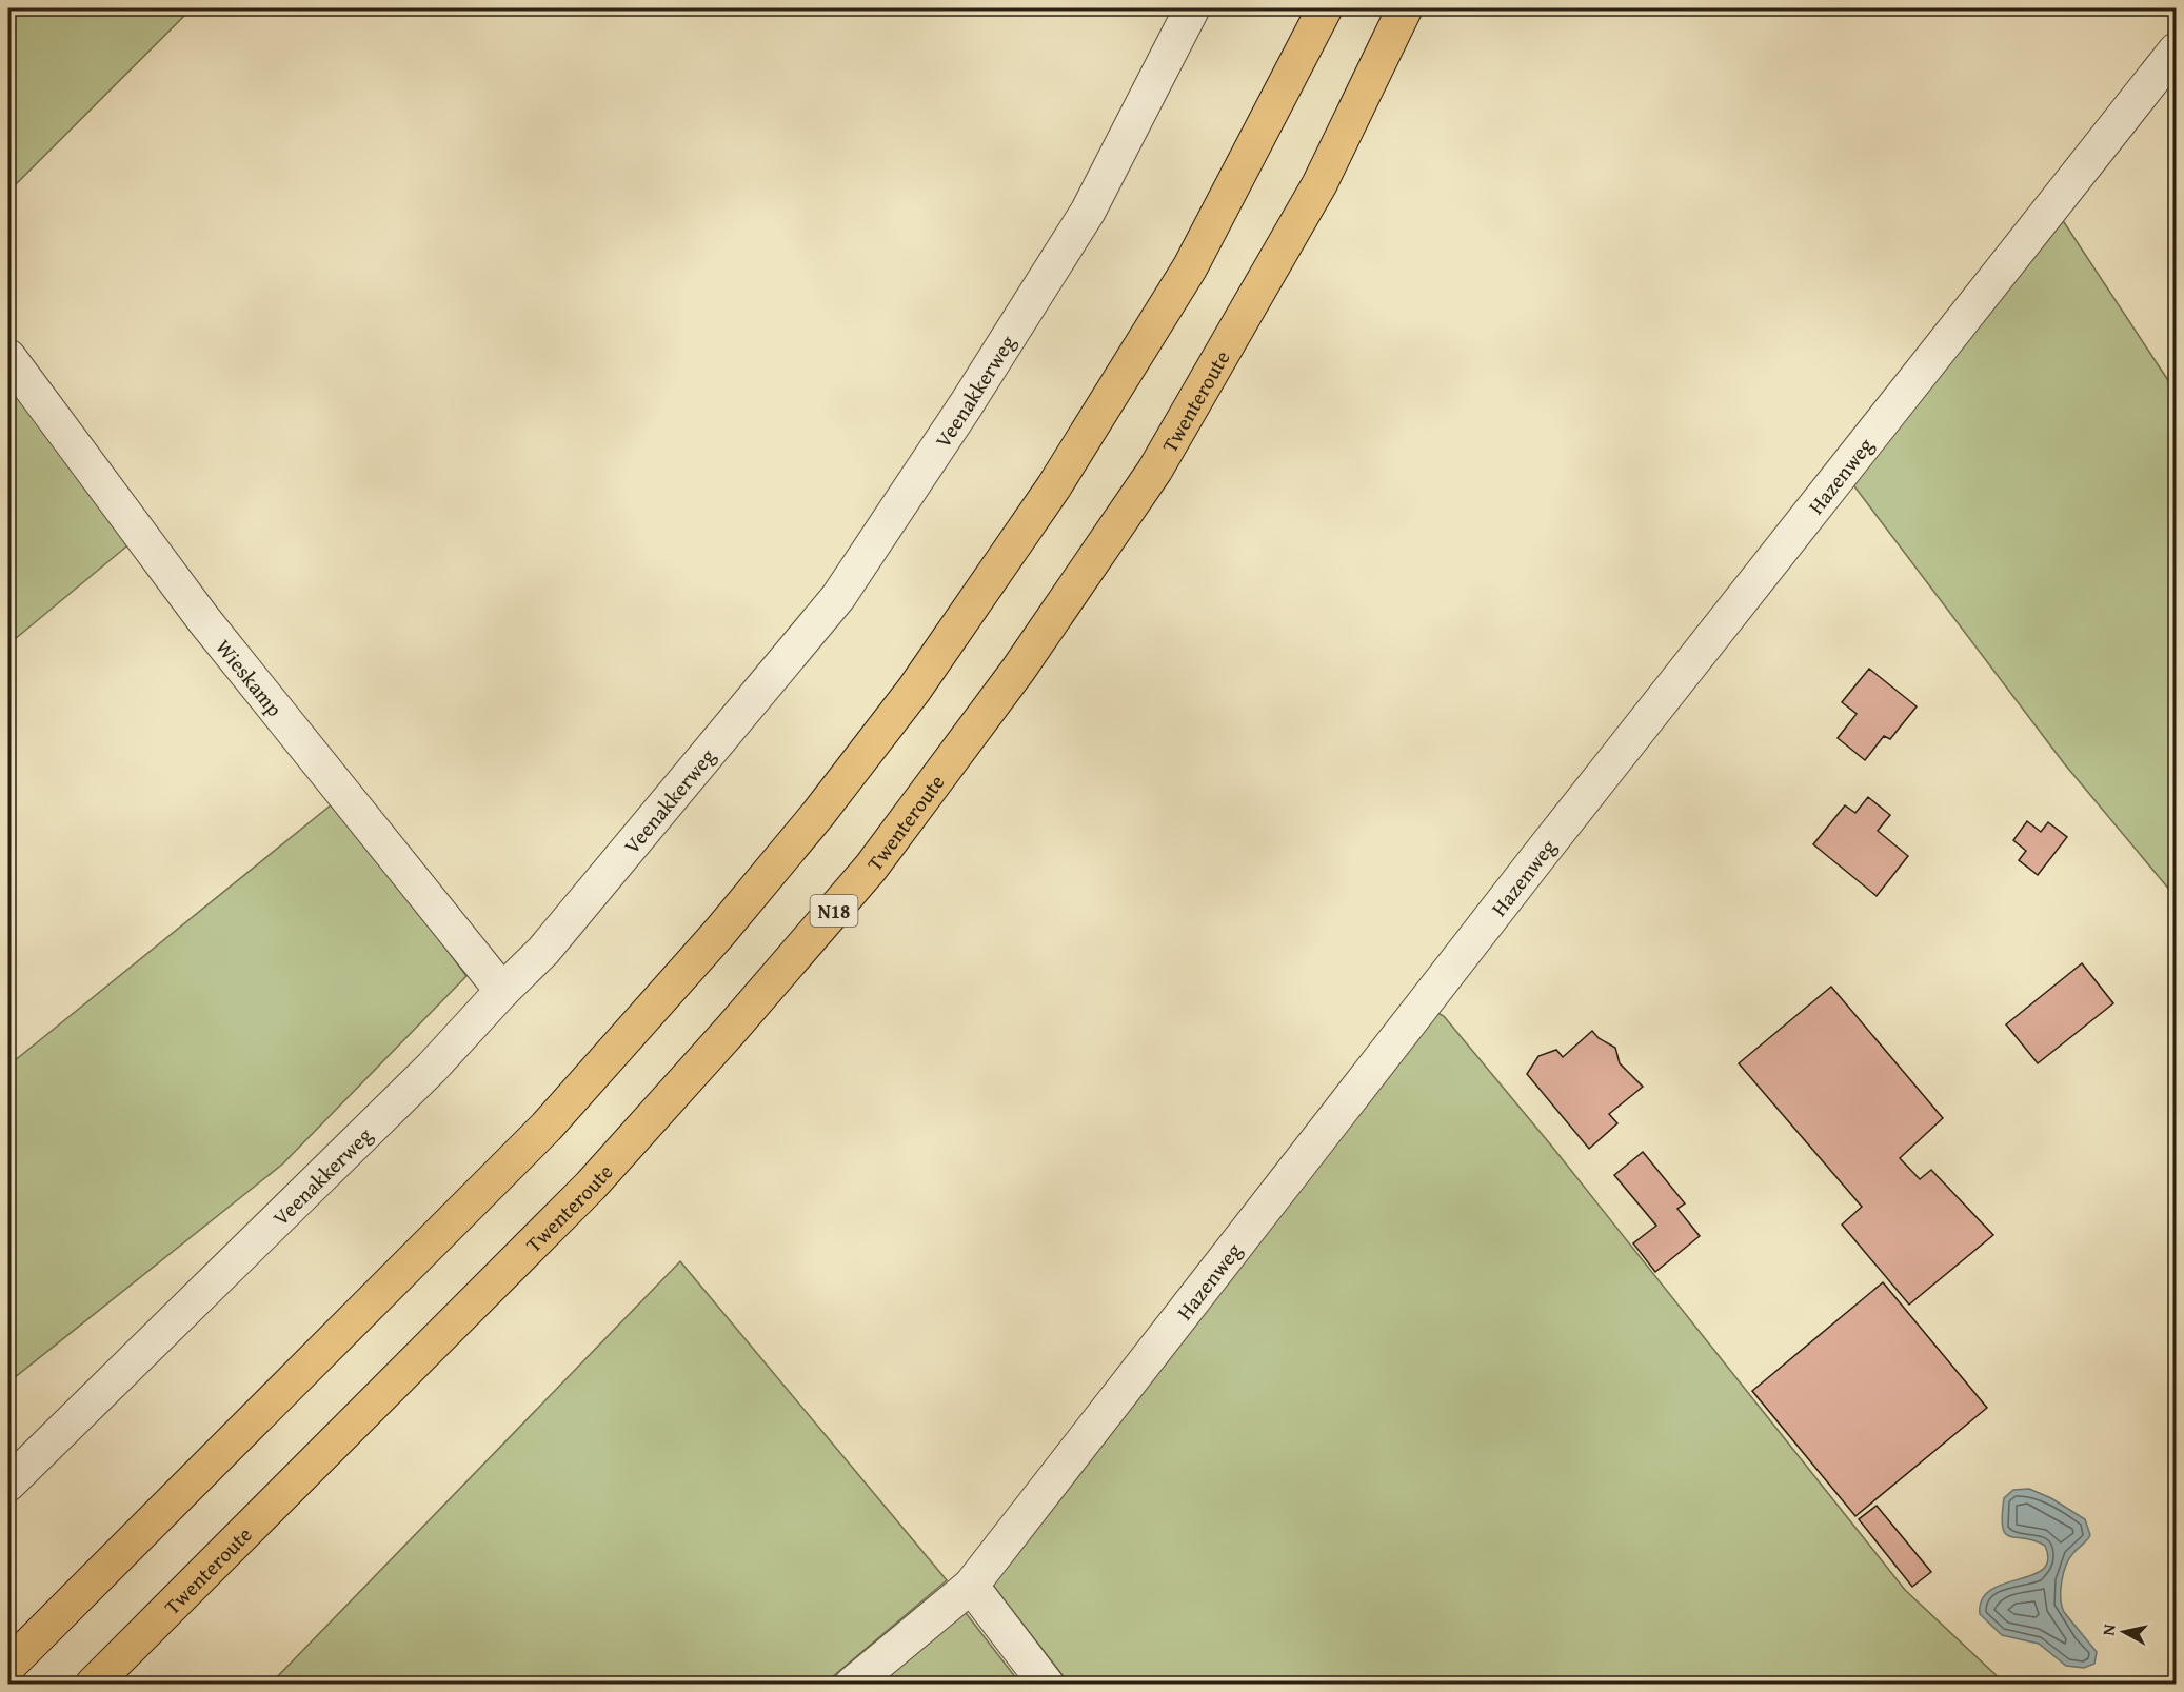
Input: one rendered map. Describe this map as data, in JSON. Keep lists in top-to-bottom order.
{
  "streets": {
    "highway": ["Twenteroute", "N18"],
    "street": ["Veenakkerweg", "Hazenweg", "Wieskamp"]
  },
  "crossings": [
    ["Veenakkerweg", "Wieskamp"]
  ],
  "north": "left"
}
